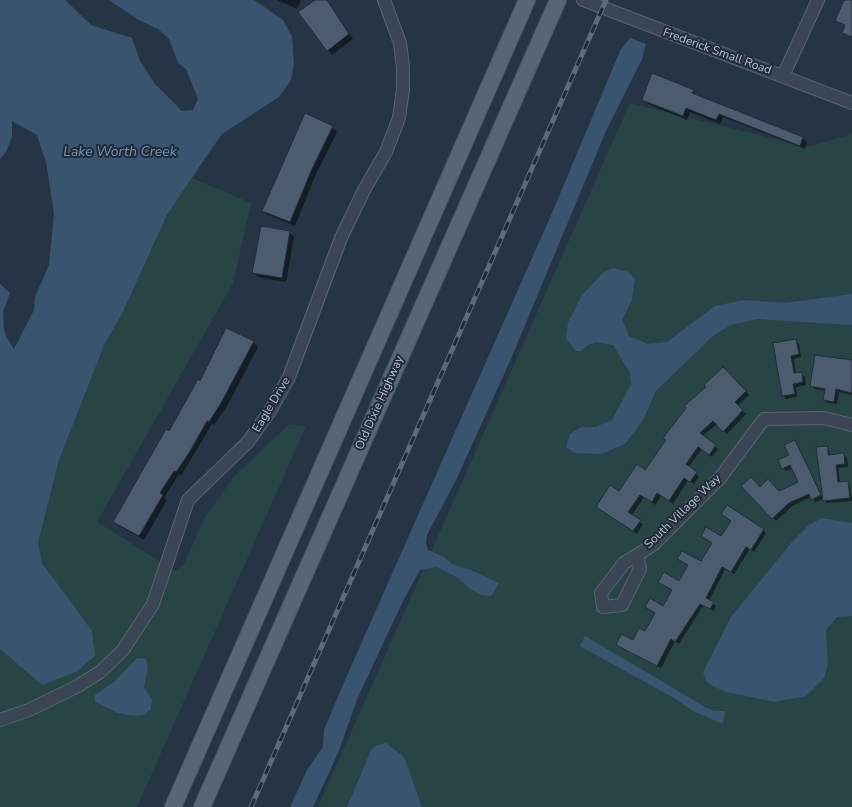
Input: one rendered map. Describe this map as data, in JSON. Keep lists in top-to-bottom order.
{
  "streets": {
    "main road": ["Old Dixie Highway"],
    "street": ["Frederick Small Road", "Eagle Drive", "South Village Way"]
  },
  "water": ["Lake Worth Creek"]
}
